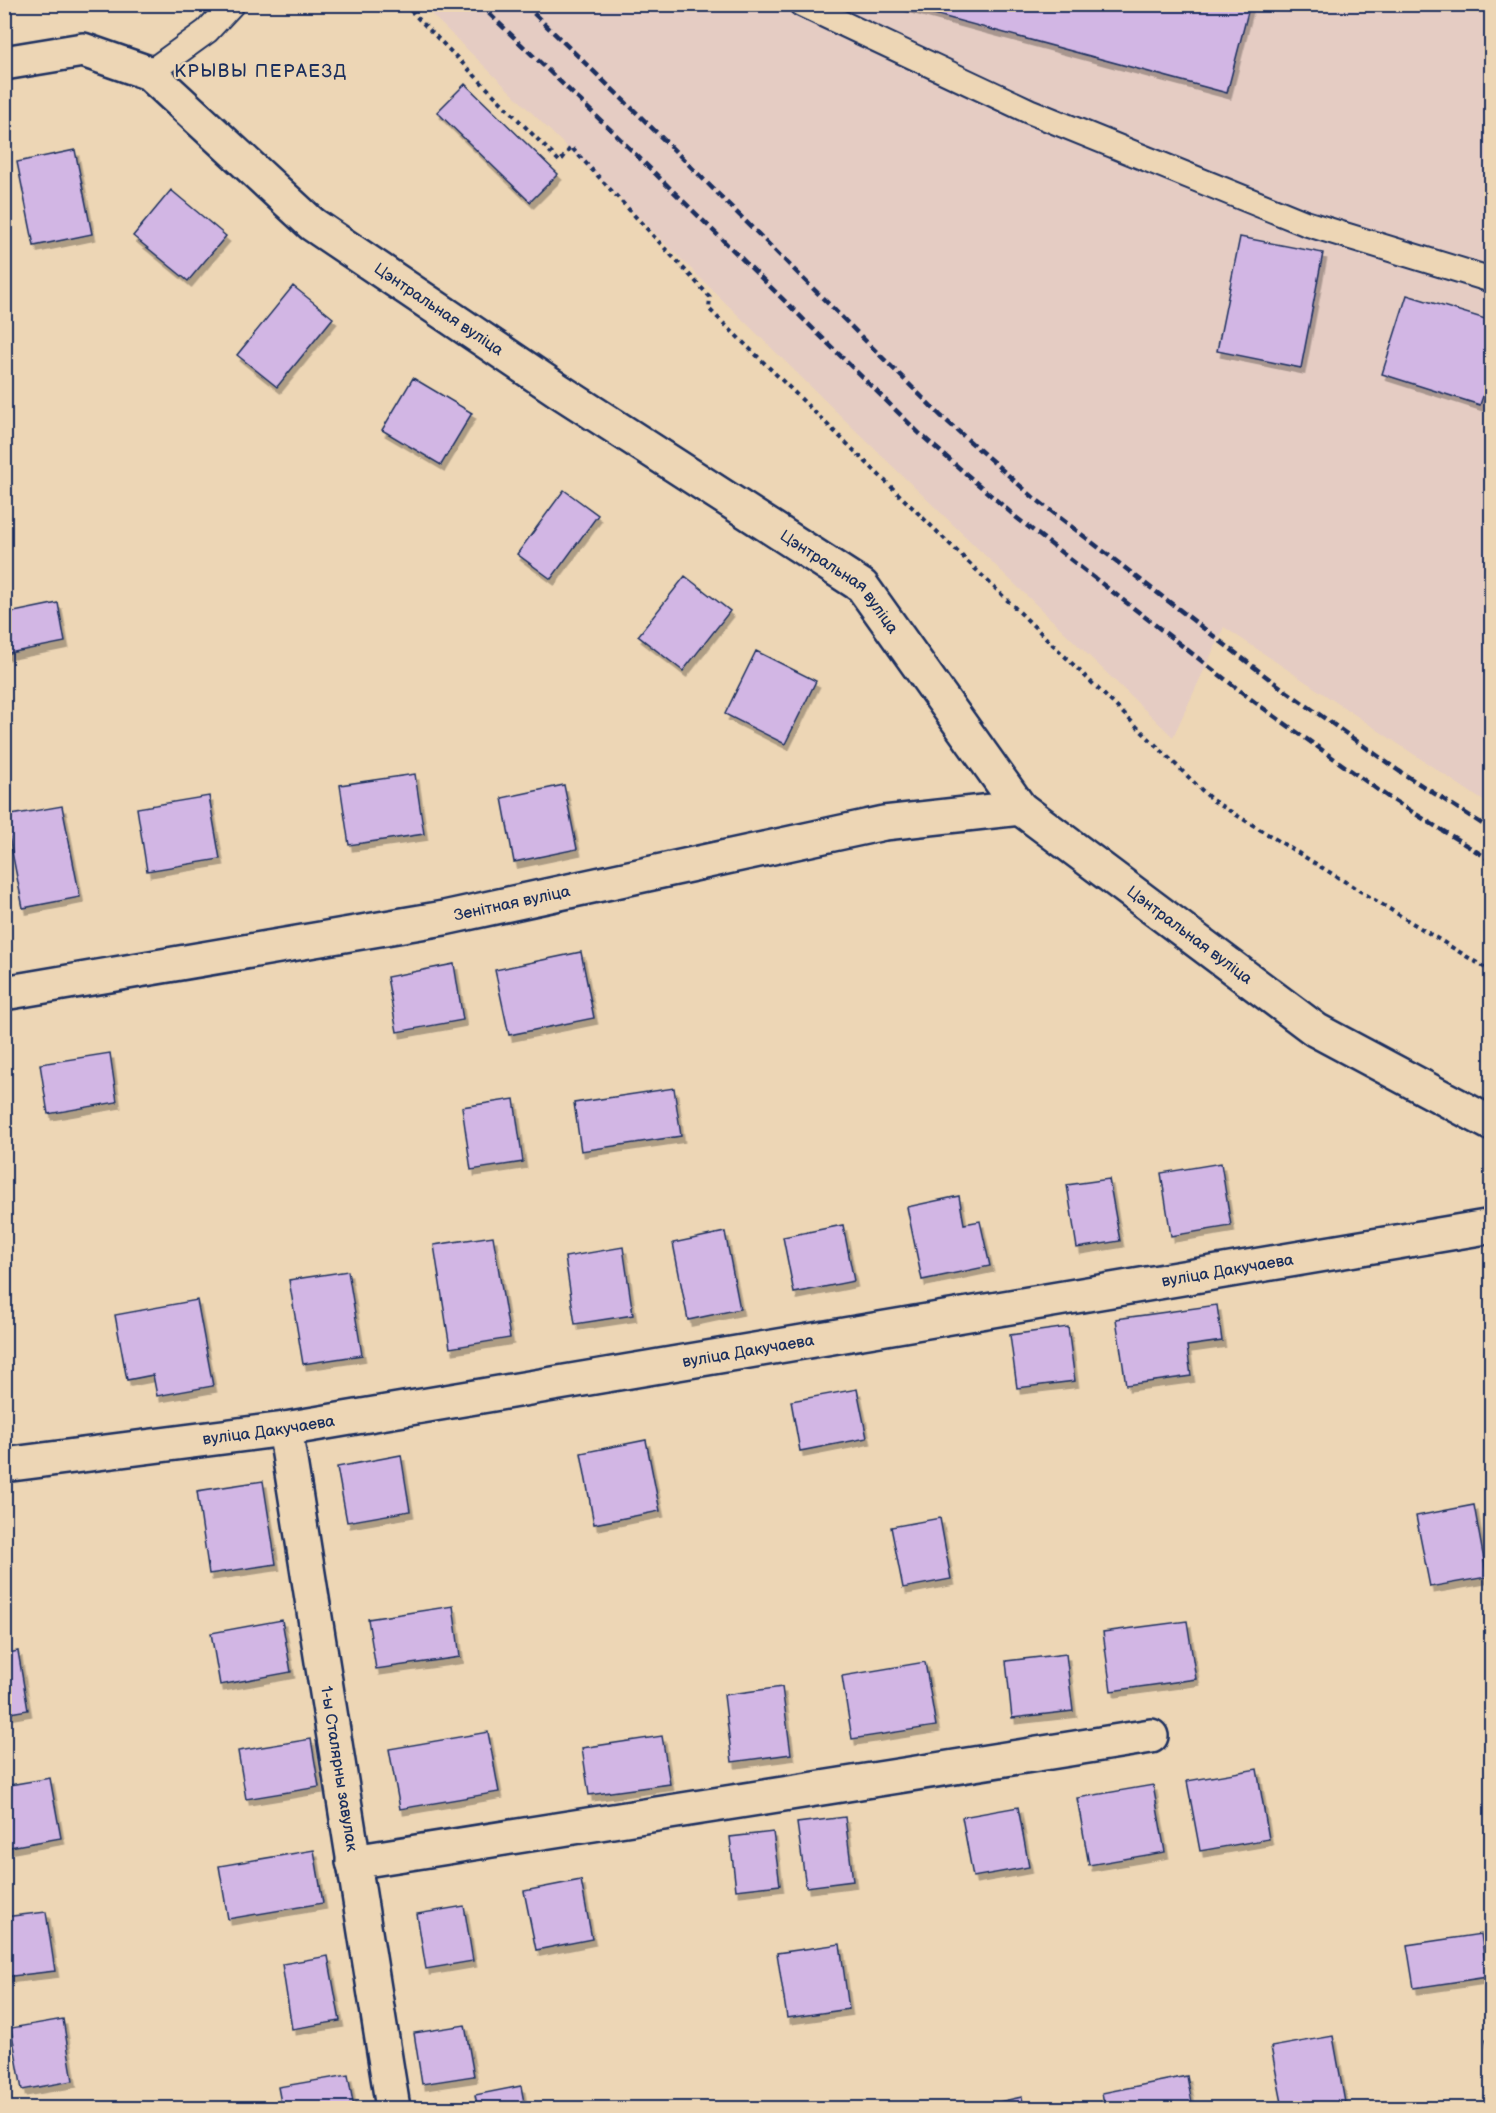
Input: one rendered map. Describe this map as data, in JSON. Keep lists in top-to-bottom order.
{
  "streets": {
    "street": [
      "Цэнтральная вуліца",
      "Зенітная вуліца",
      "вуліца Дакучаева",
      "1-ы Сталярны завулак"
    ]
  },
  "crossings": [
    ["Цэнтральная вуліца", "Зенітная вуліца"],
    ["вуліца Дакучаева", "1-ы Сталярны завулак"]
  ],
  "districts": ["КРЫВЫ ПЕРАЕЗД"]
}
